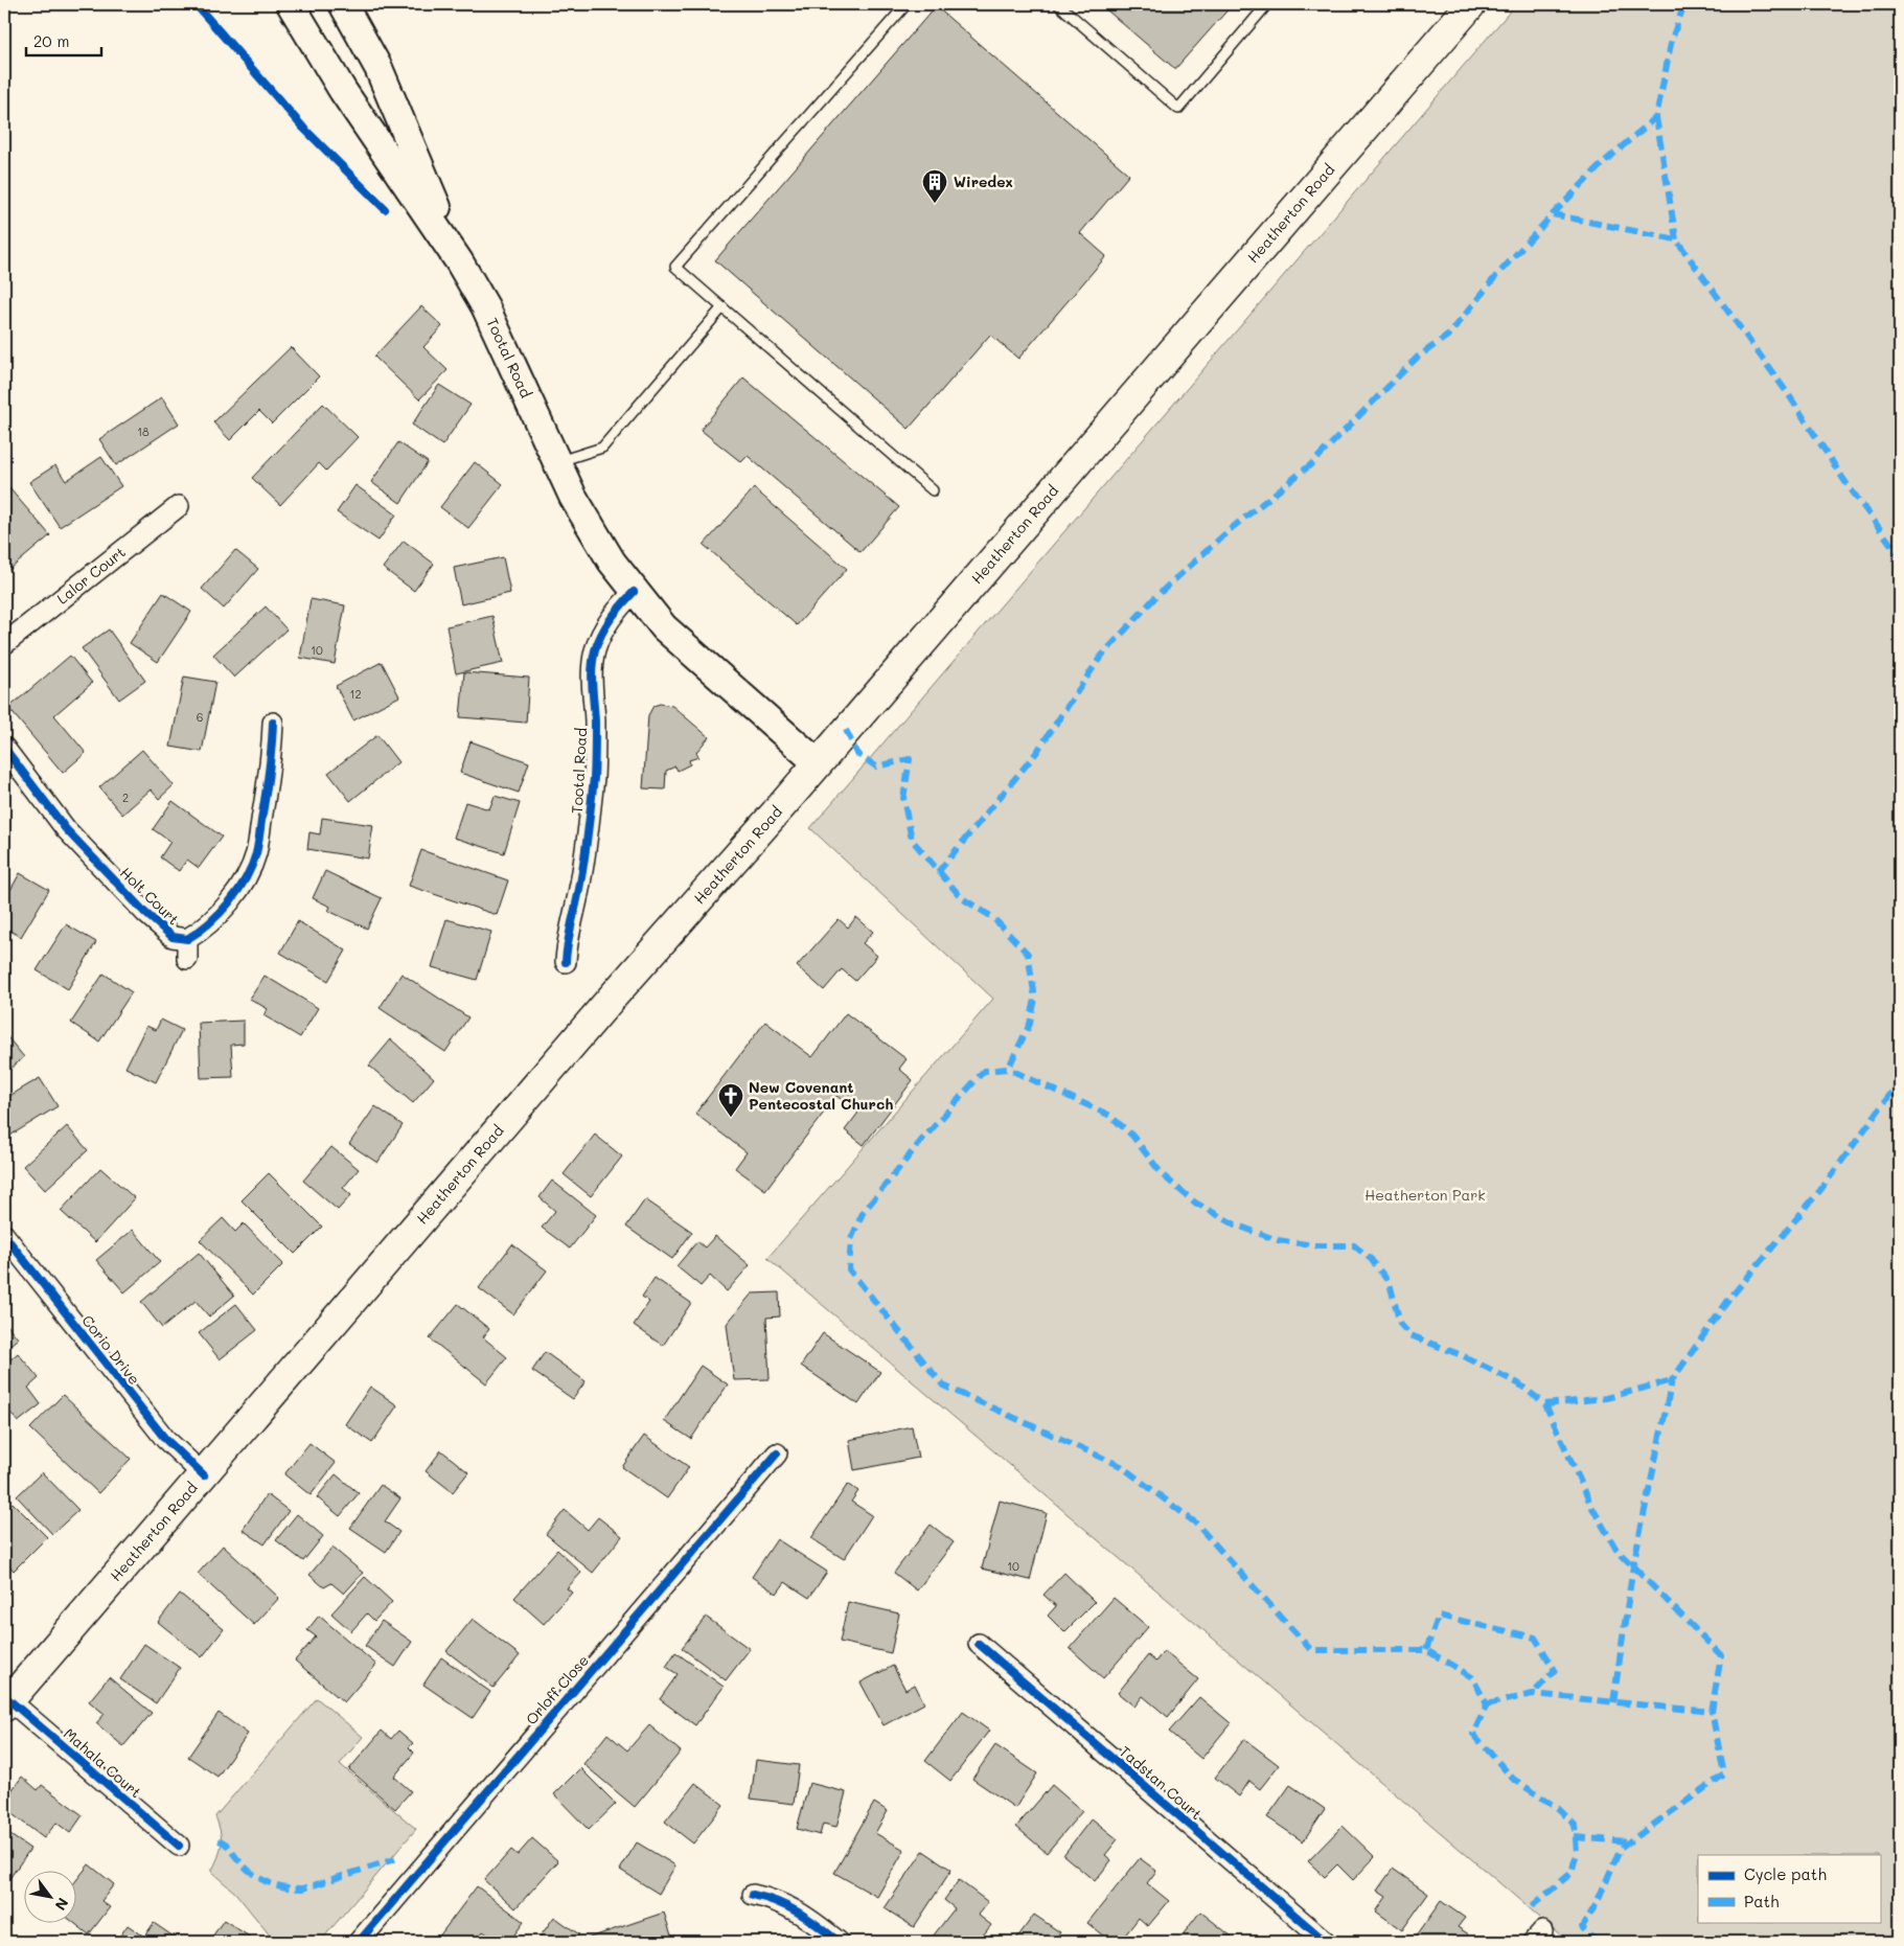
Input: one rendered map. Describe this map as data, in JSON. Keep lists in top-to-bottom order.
{
  "streets": {
    "main road": ["Heatherton Road", "Tootal Road"],
    "street": [
      "Lalor Court",
      "Holt Court",
      "Corio Drive",
      "Orloff Close",
      "Mahala Court",
      "Tadstan Court"
    ]
  },
  "crossings": [
    ["Heatherton Road", "Tootal Road"],
    ["Heatherton Road", "Corio Drive"],
    ["Heatherton Road", "Mahala Court"]
  ],
  "parks": ["Heatherton Park"],
  "places": {
    "building": ["Wiredex"],
    "church": ["New Covenant Pentecostal Church"]
  },
  "house_numbers": [
    "18",
    "10",
    "12",
    "6",
    "2",
    "10"
  ],
  "legend": ["Cycle path", "Path"],
  "scale_bar": "20 m",
  "north": "bottom right"
}
